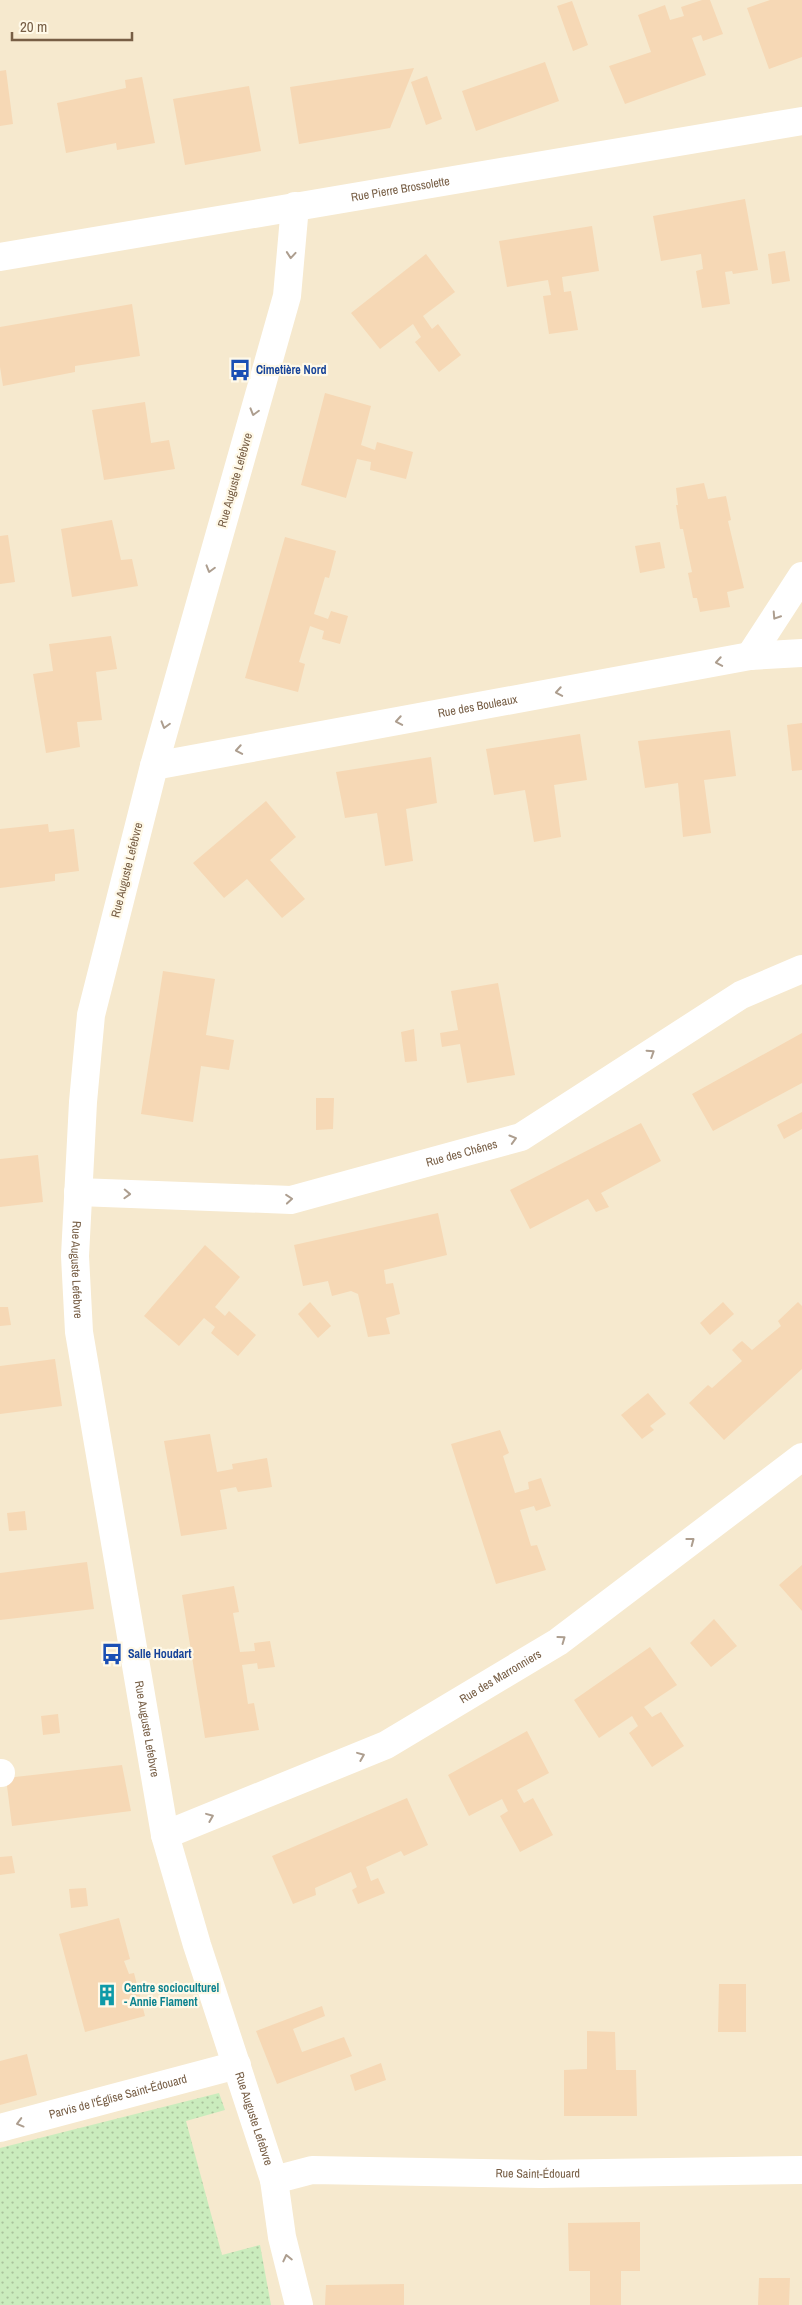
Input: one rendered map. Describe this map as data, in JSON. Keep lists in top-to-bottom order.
{
  "streets": {
    "street": [
      "Rue Pierre Brossolette",
      "Rue Auguste Lefebvre",
      "Rue des Bouleaux",
      "Rue des Chênes",
      "Rue des Marronniers",
      "Parvis de l'Église Saint-Édouard",
      "Rue Saint-Édouard"
    ]
  },
  "crossings": [
    ["Rue Pierre Brossolette", "Rue Auguste Lefebvre"],
    ["Rue Auguste Lefebvre", "Rue des Bouleaux"],
    ["Rue Auguste Lefebvre", "Rue des Chênes"],
    ["Rue Auguste Lefebvre", "Rue des Marronniers"],
    ["Rue Auguste Lefebvre", "Parvis de l'Église Saint-Édouard"],
    ["Rue Auguste Lefebvre", "Rue Saint-Édouard"]
  ],
  "one_way": [
    "Rue des Bouleaux",
    "Rue des Chênes",
    "Rue des Marronniers",
    "Parvis de l'Église Saint-Édouard"
  ],
  "places": {
    "bus stop": ["Cimetière Nord", "Salle Houdart"],
    "building": ["Centre socioculturel - Annie Flament"]
  },
  "scale_bar": "20 m"
}
